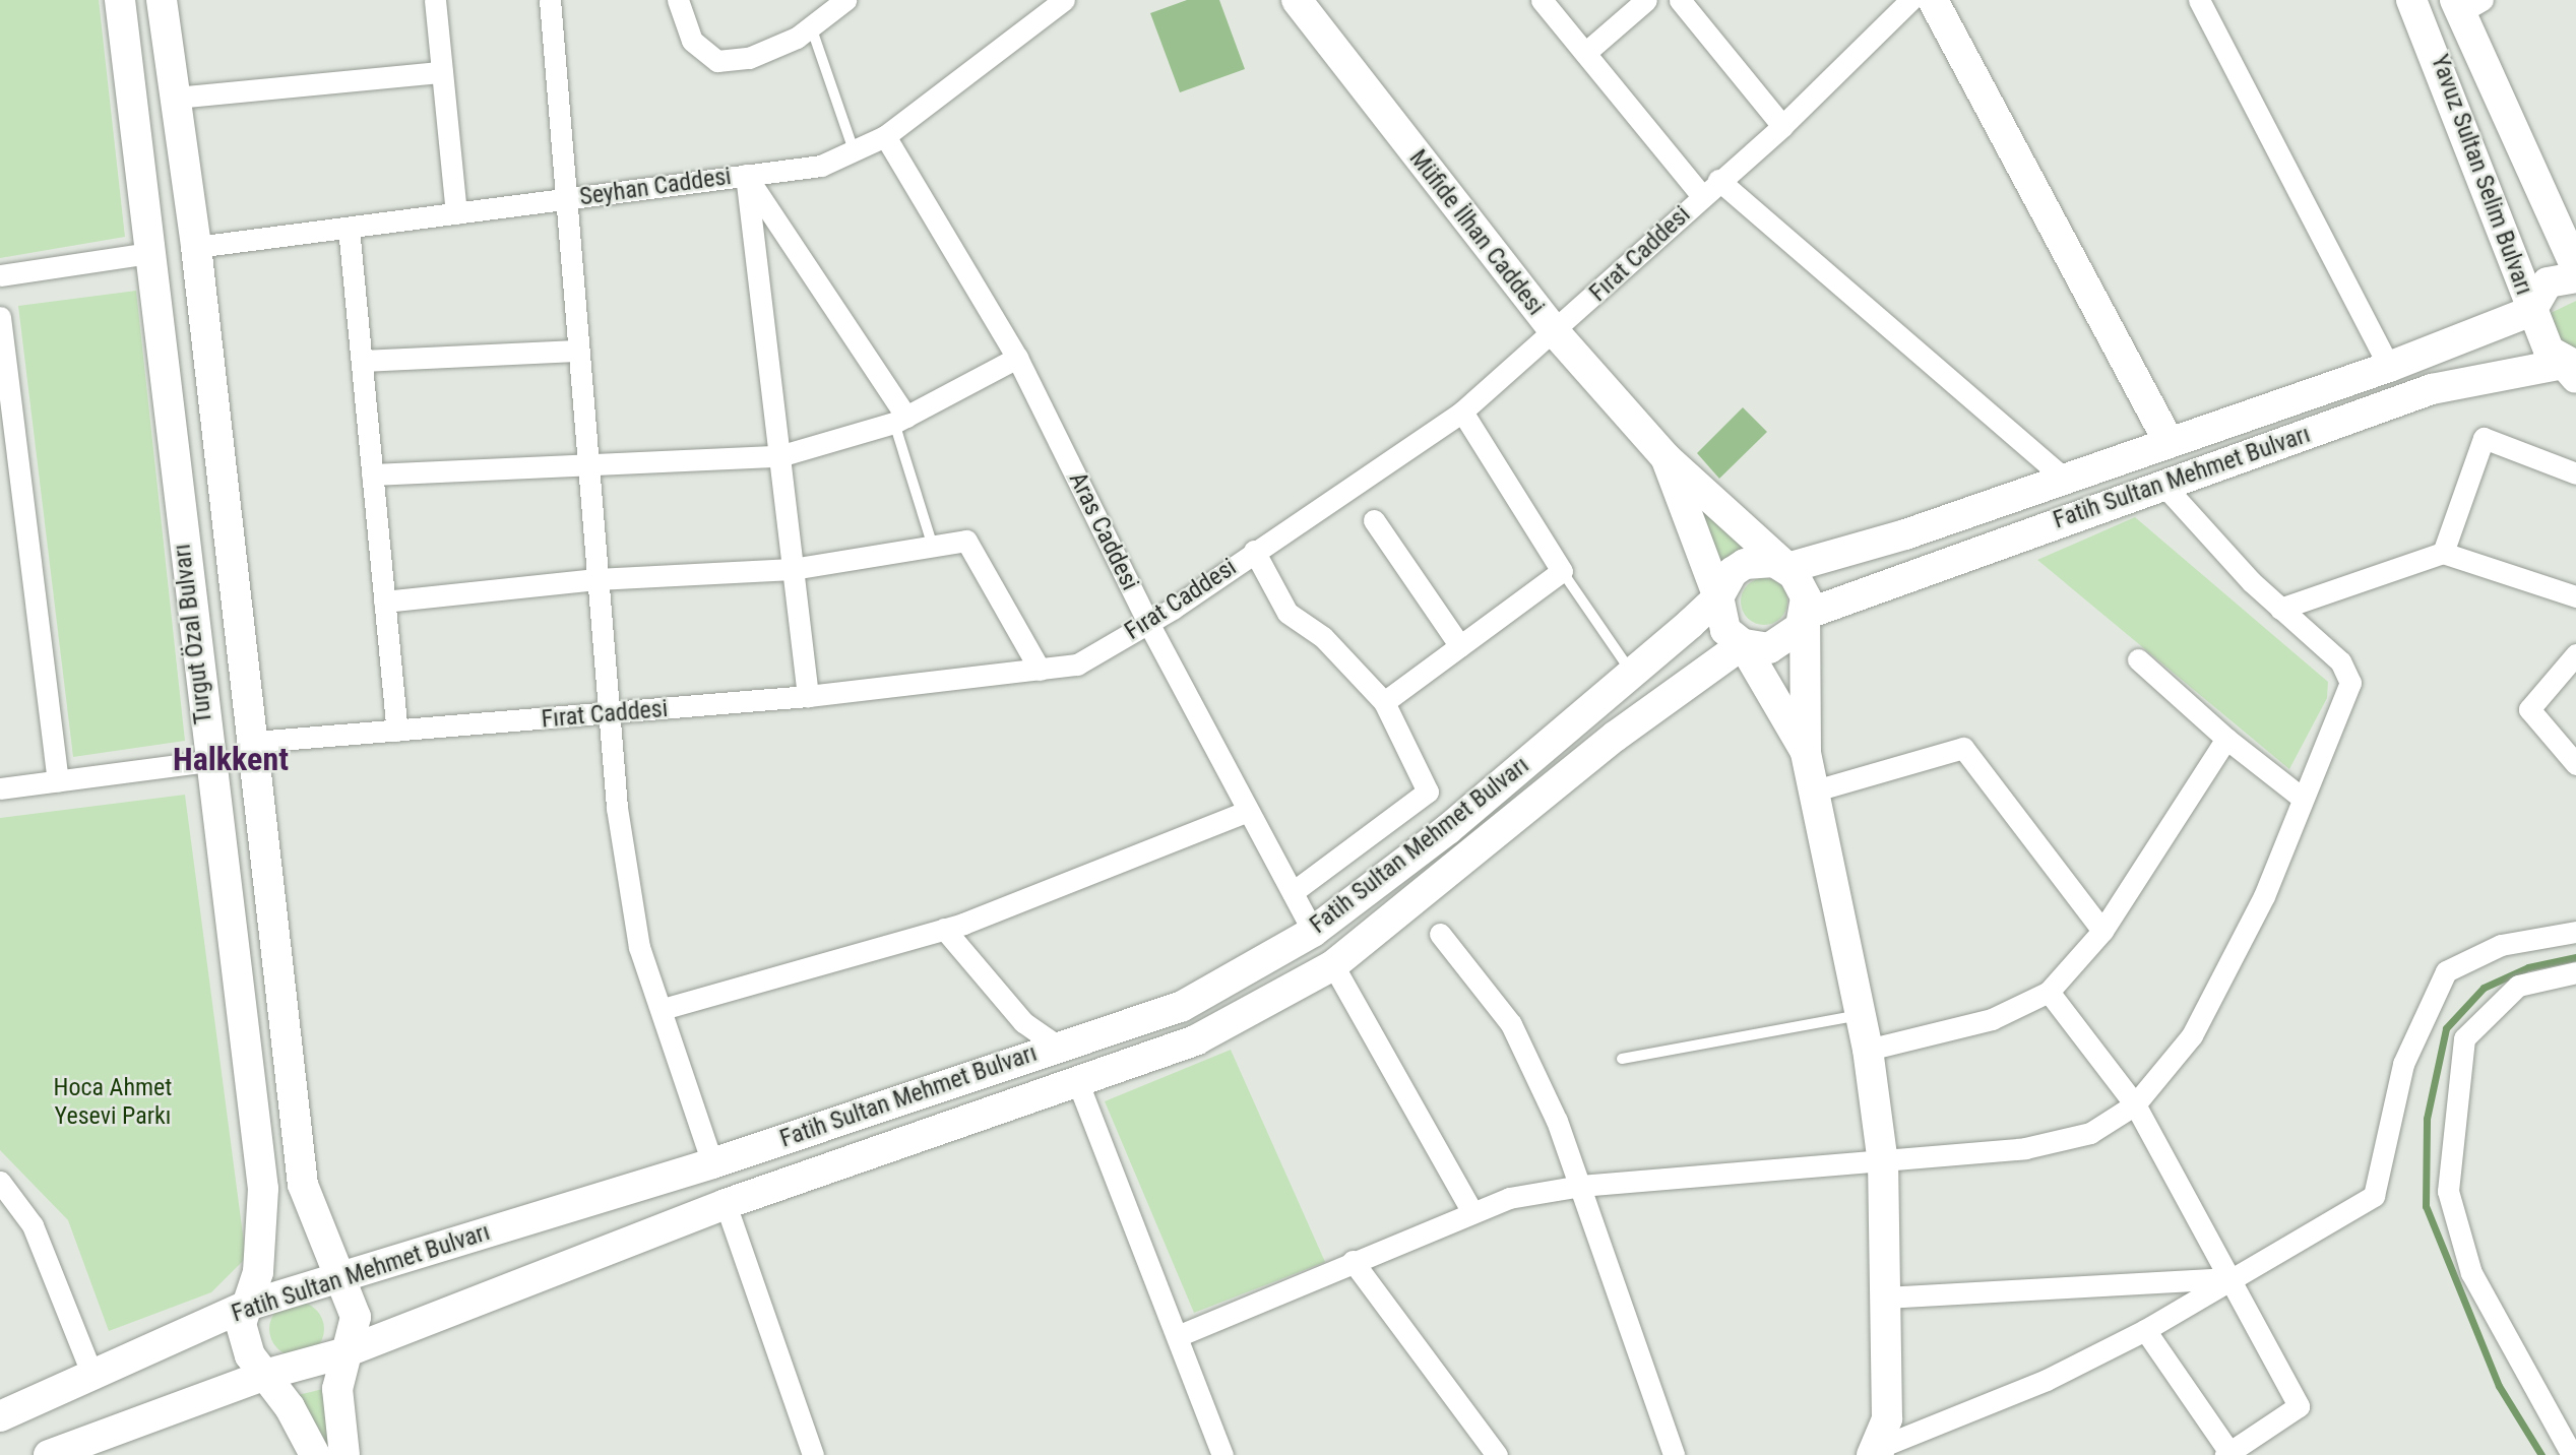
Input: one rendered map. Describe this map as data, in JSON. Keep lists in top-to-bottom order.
{
  "streets": {
    "street": [
      "Yavuz Sultan Selim Bulvarı",
      "Seyhan Caddesi",
      "Müfide İlhan Caddesi",
      "Fırat Caddesi",
      "Fatih Sultan Mehmet Bulvarı",
      "Aras Caddesi",
      "Turgut Özal Bulvarı"
    ]
  },
  "crossings": [
    ["Yavuz Sultan Selim Bulvarı", "Fatih Sultan Mehmet Bulvarı"],
    ["Seyhan Caddesi", "Aras Caddesi"],
    ["Seyhan Caddesi", "Turgut Özal Bulvarı"],
    ["Müfide İlhan Caddesi", "Fırat Caddesi"],
    ["Fırat Caddesi", "Aras Caddesi"],
    ["Fırat Caddesi", "Turgut Özal Bulvarı"],
    ["Fatih Sultan Mehmet Bulvarı", "Aras Caddesi"],
    ["Fatih Sultan Mehmet Bulvarı", "Turgut Özal Bulvarı"]
  ],
  "districts": ["Halkkent"],
  "parks": ["Hoca Ahmet Yesevi Parkı"]
}
